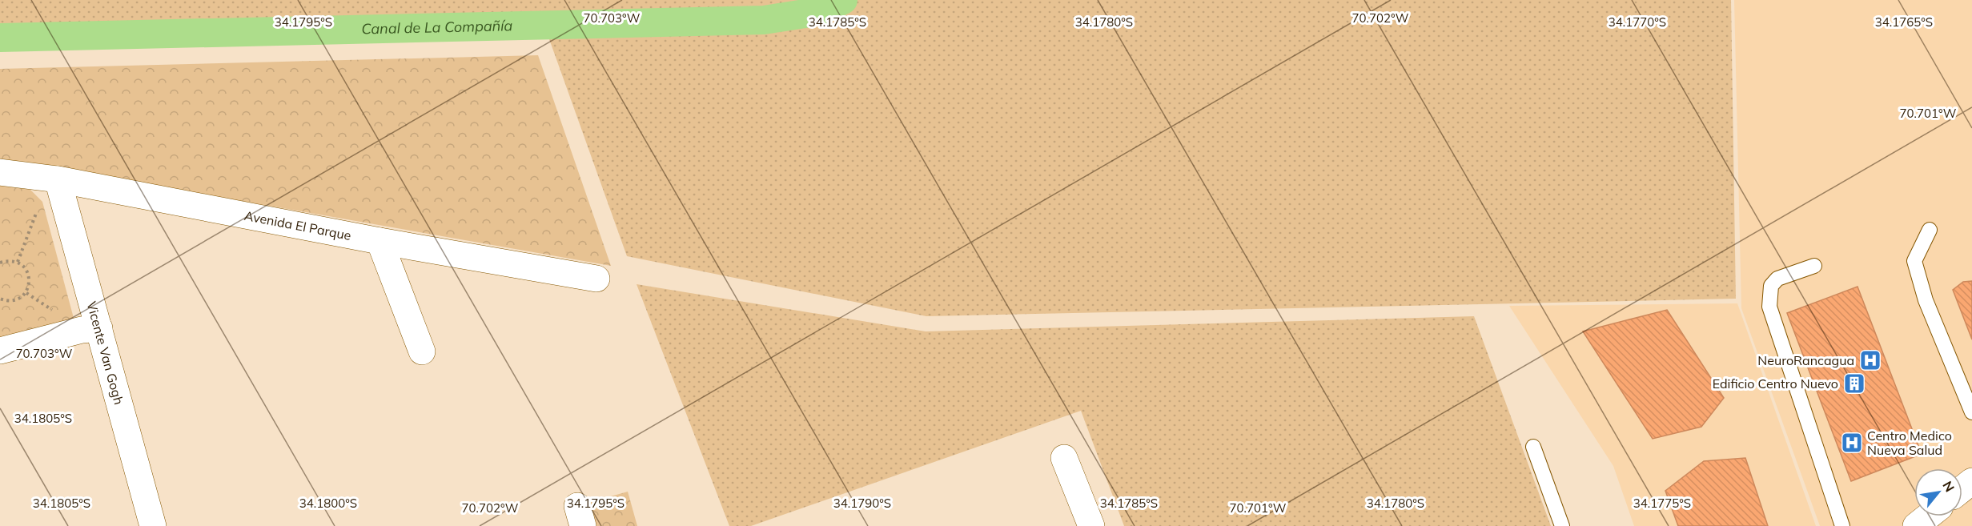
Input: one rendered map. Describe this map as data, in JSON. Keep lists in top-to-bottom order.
{
  "streets": {
    "street": ["Avenida El Parque", "Vicente Van Gogh"]
  },
  "crossings": [
    ["Avenida El Parque", "Vicente Van Gogh"]
  ],
  "water": ["Canal de La Compañía"],
  "places": {
    "hospital": ["NeuroRancagua", "Centro Medico Nueva Salud"],
    "building": ["Edificio Centro Nuevo"]
  },
  "north": "top right",
  "coordinates": [
    "70.703°W",
    "70.702°W",
    "34.1795°S",
    "34.1785°S",
    "34.1780°S",
    "34.1765°S",
    "34.1770°S",
    "70.701°W",
    "34.1805°S",
    "34.1800°S",
    "34.1790°S",
    "34.1775°S"
  ]
}
